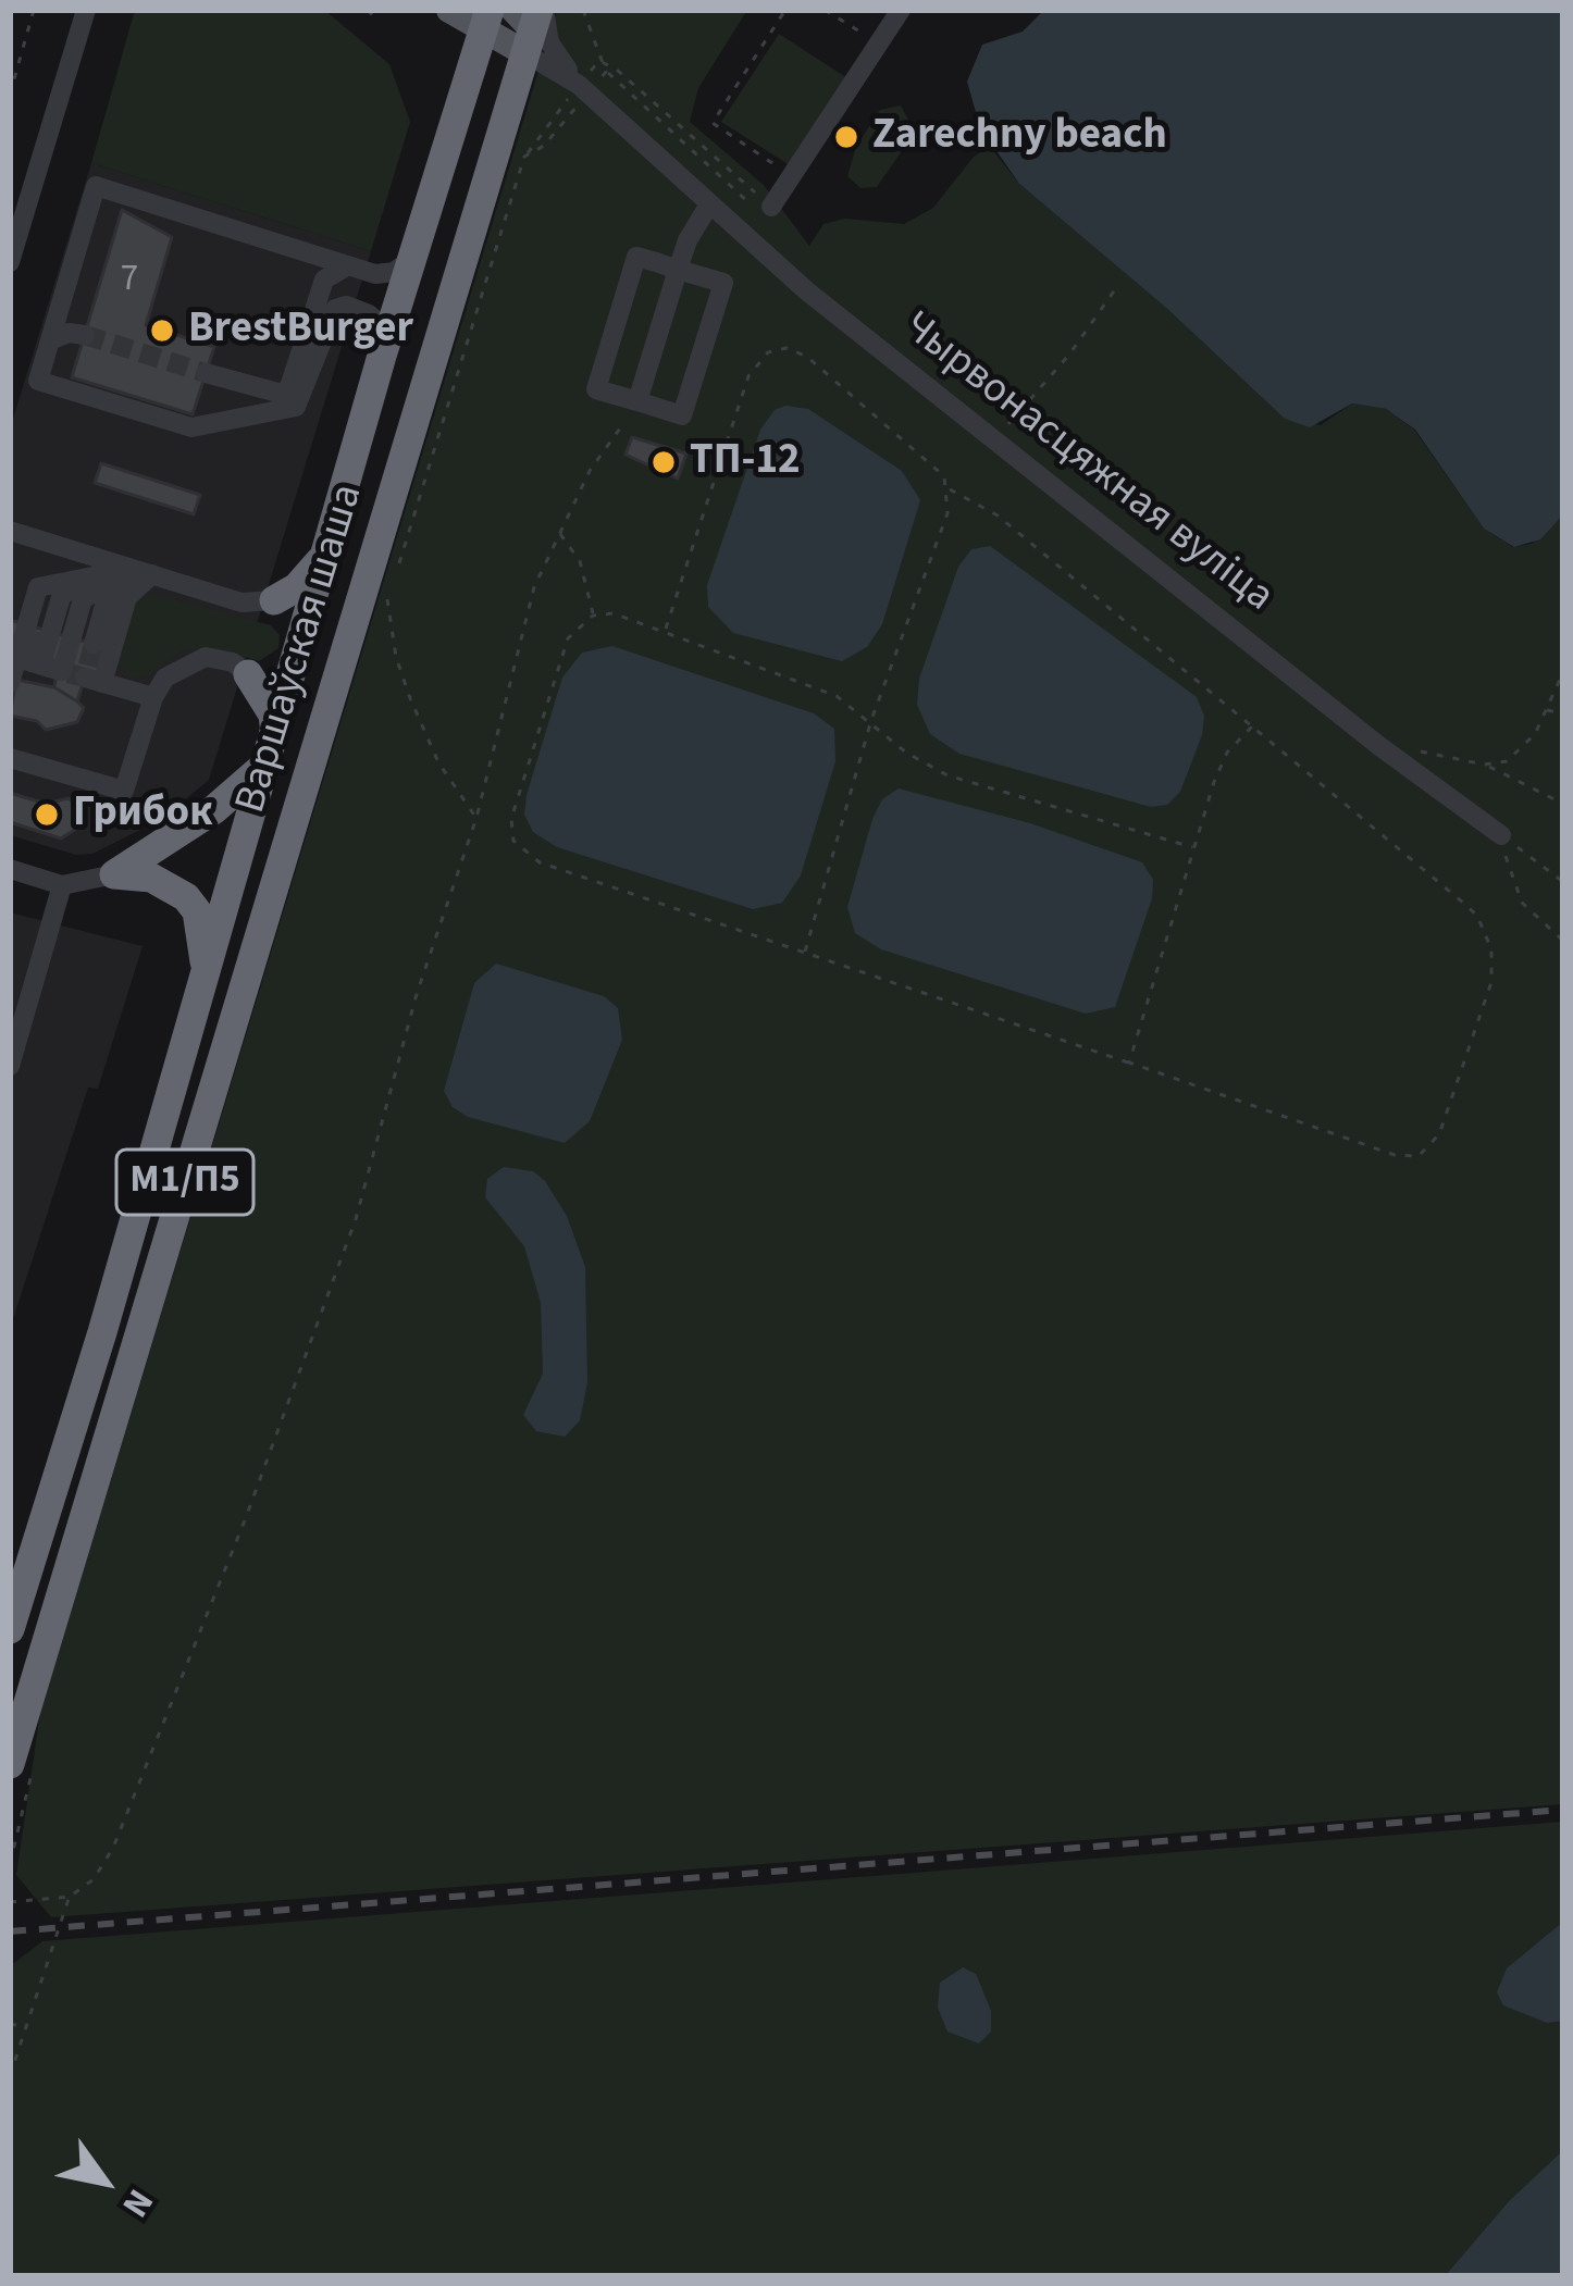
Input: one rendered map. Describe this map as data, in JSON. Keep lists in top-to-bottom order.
{
  "streets": {
    "highway": ["Варшаўская шаша", "М1/П5"],
    "main road": ["Чырвонасцяжная вуліца"]
  },
  "crossings": [
    ["Чырвонасцяжная вуліца", "Варшаўская шаша"]
  ],
  "places": [
    "Zarechny beach",
    "BrestBurger",
    "ТП-12",
    "Грибок"
  ],
  "house_numbers": ["7"],
  "north": "bottom right"
}
